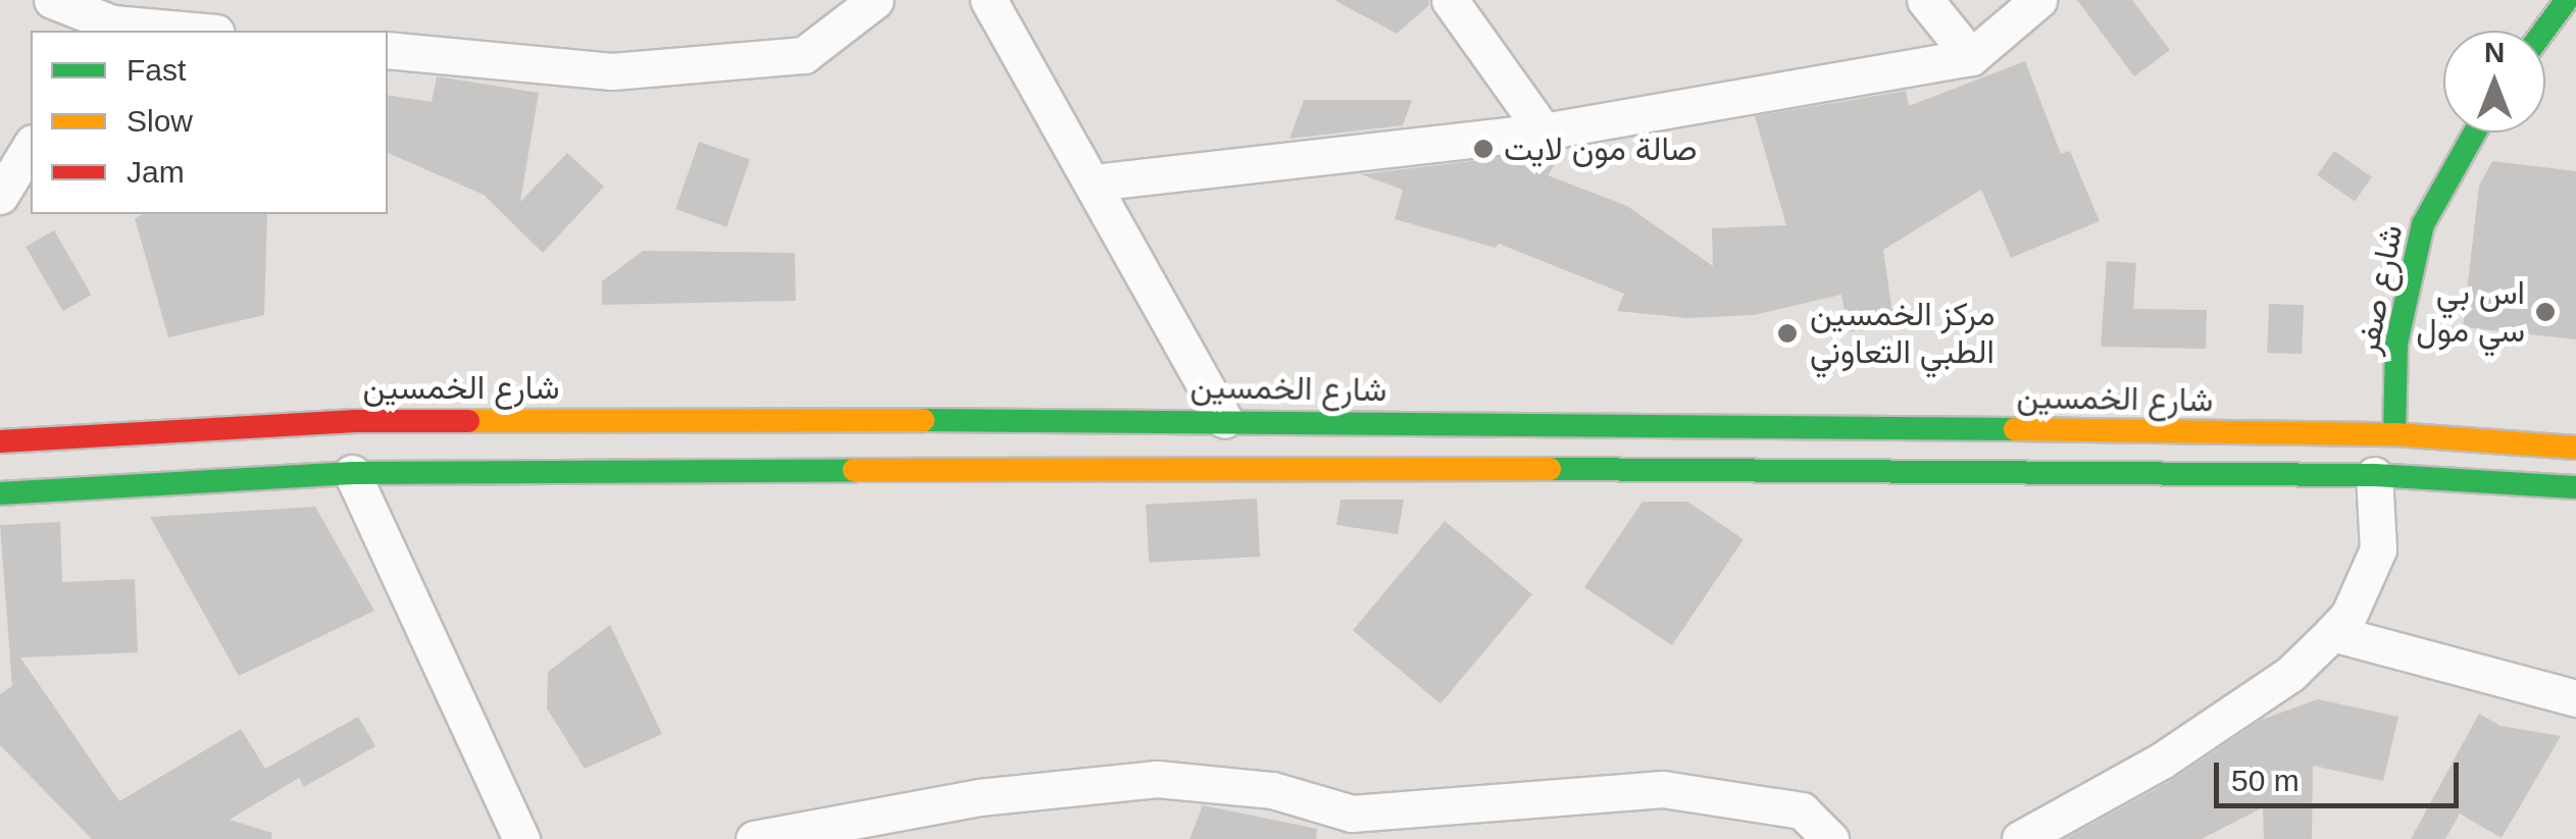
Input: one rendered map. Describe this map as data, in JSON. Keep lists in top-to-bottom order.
{
  "streets": {
    "main road": ["شارع صفر", "شارع الخمسين"]
  },
  "crossings": [
    ["شارع صفر", "شارع الخمسين"]
  ],
  "places": ["صالة مون لايت", "اس بي سي مول", "مركز الخمسين الطبي التعاوني"],
  "legend": ["Fast", "Slow", "Jam"],
  "scale_bar": "50 m",
  "north": "top"
}
